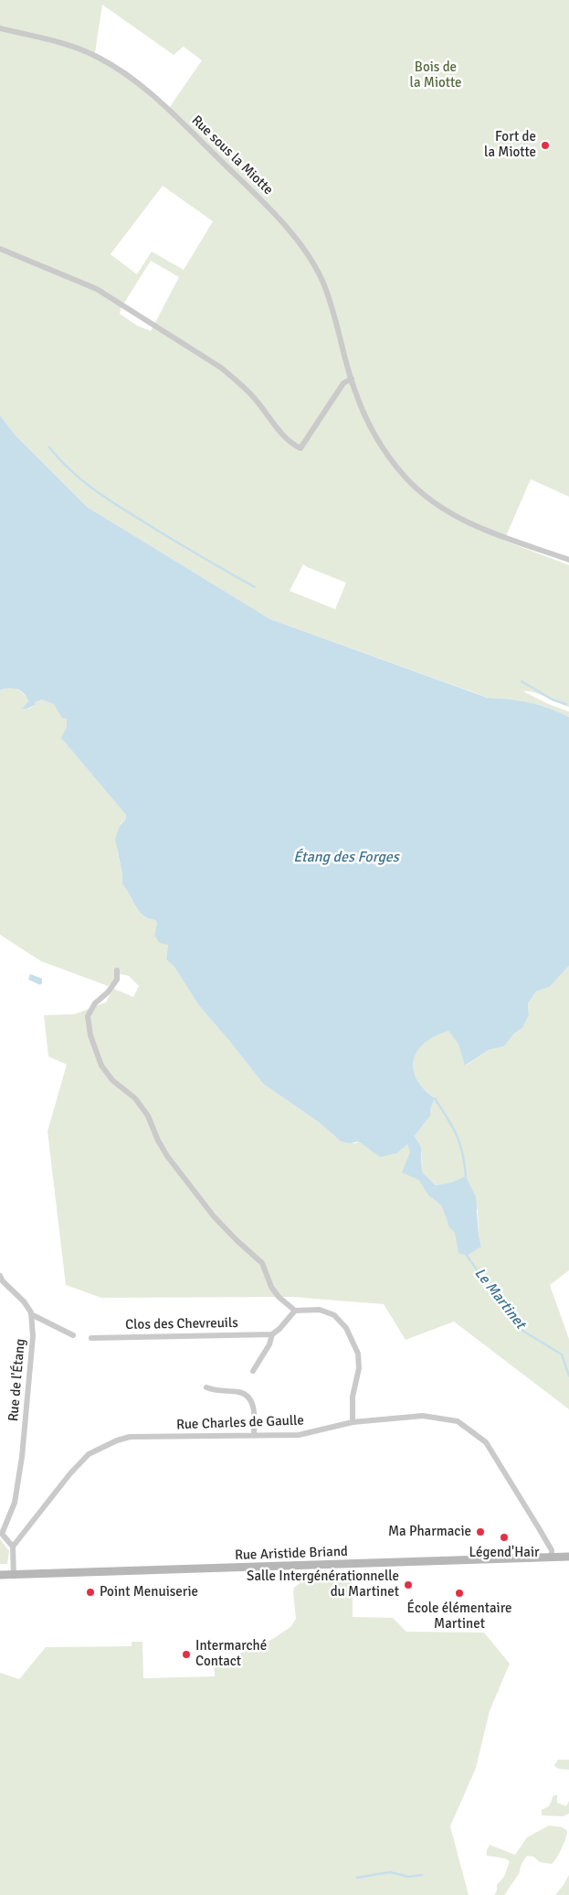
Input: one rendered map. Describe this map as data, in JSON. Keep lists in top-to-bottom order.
{
  "streets": {
    "street": [
      "Rue sous la Miotte",
      "Clos des Chevreuils",
      "Rue de l'Étang",
      "Rue Charles de Gaulle",
      "Rue Aristide Briand"
    ]
  },
  "crossings": [
    ["Rue de l'Étang", "Rue Charles de Gaulle"],
    ["Rue Charles de Gaulle", "Rue Aristide Briand"]
  ],
  "water": ["Étang des Forges", "Le Martinet"],
  "parks": ["Bois de la Miotte"],
  "places": [
    "Fort de la Miotte",
    "Ma Pharmacie",
    "Légend'Hair",
    "Salle Intergénérationnelle du Martinet",
    "Point Menuiserie",
    "École élémentaire Martinet",
    "Intermarché Contact"
  ]
}
